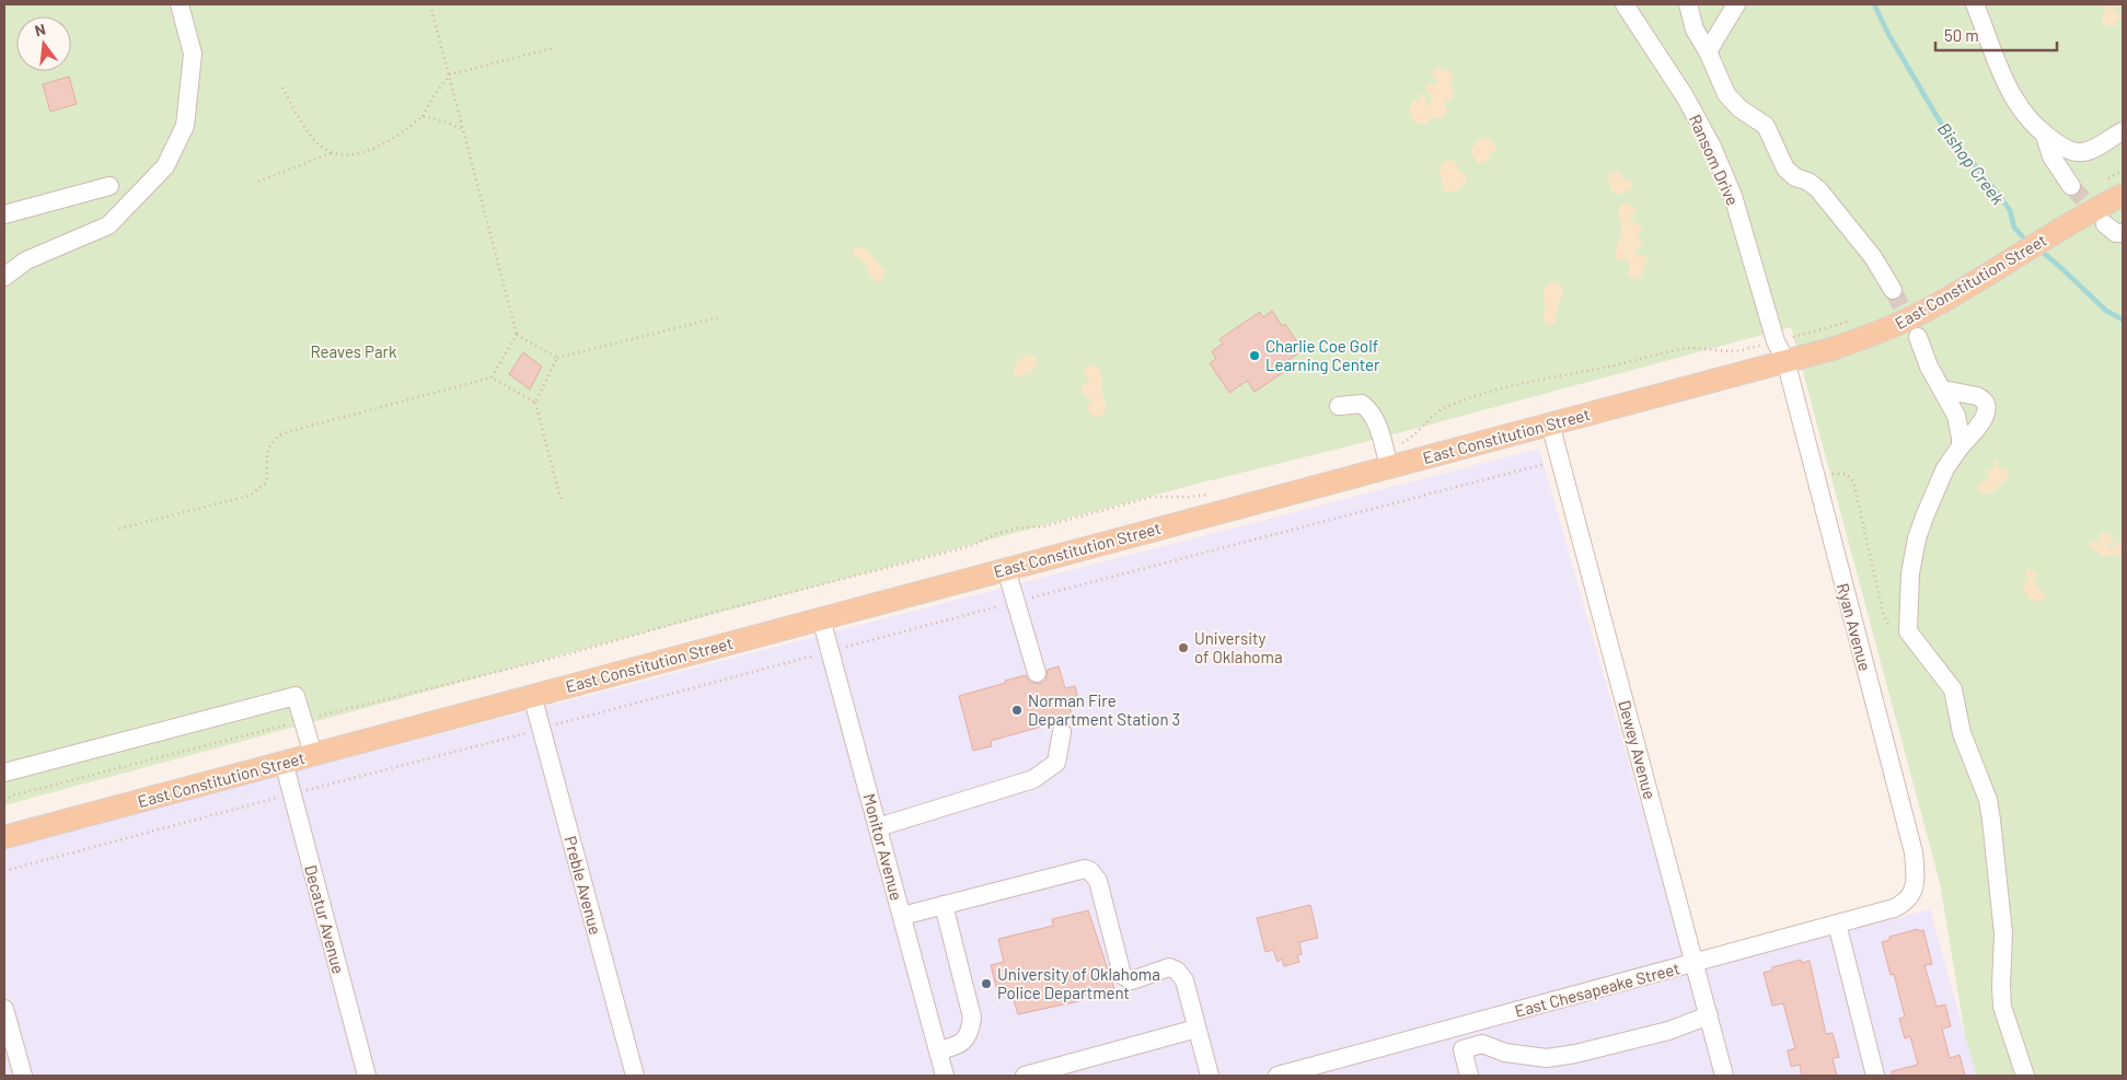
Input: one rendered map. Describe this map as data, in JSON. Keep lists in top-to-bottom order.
{
  "streets": {
    "main road": ["East Constitution Street"],
    "street": [
      "Ransom Drive",
      "Ryan Avenue",
      "Dewey Avenue",
      "Monitor Avenue",
      "Preble Avenue",
      "Decatur Avenue",
      "East Chesapeake Street"
    ]
  },
  "crossings": [
    ["Ransom Drive", "East Constitution Street"],
    ["Ransom Drive", "Ryan Avenue"],
    ["East Constitution Street", "Ryan Avenue"],
    ["East Constitution Street", "Dewey Avenue"],
    ["East Constitution Street", "Monitor Avenue"],
    ["East Constitution Street", "Preble Avenue"],
    ["East Constitution Street", "Decatur Avenue"],
    ["Ryan Avenue", "East Chesapeake Street"],
    ["Dewey Avenue", "East Chesapeake Street"]
  ],
  "water": ["Bishop Creek"],
  "parks": ["Reaves Park"],
  "places": [
    "Charlie Coe Golf Learning Center",
    "University of Oklahoma",
    "Norman Fire Department Station 3",
    "University of Oklahoma Police Department"
  ],
  "scale_bar": "50 m",
  "north": "top"
}
